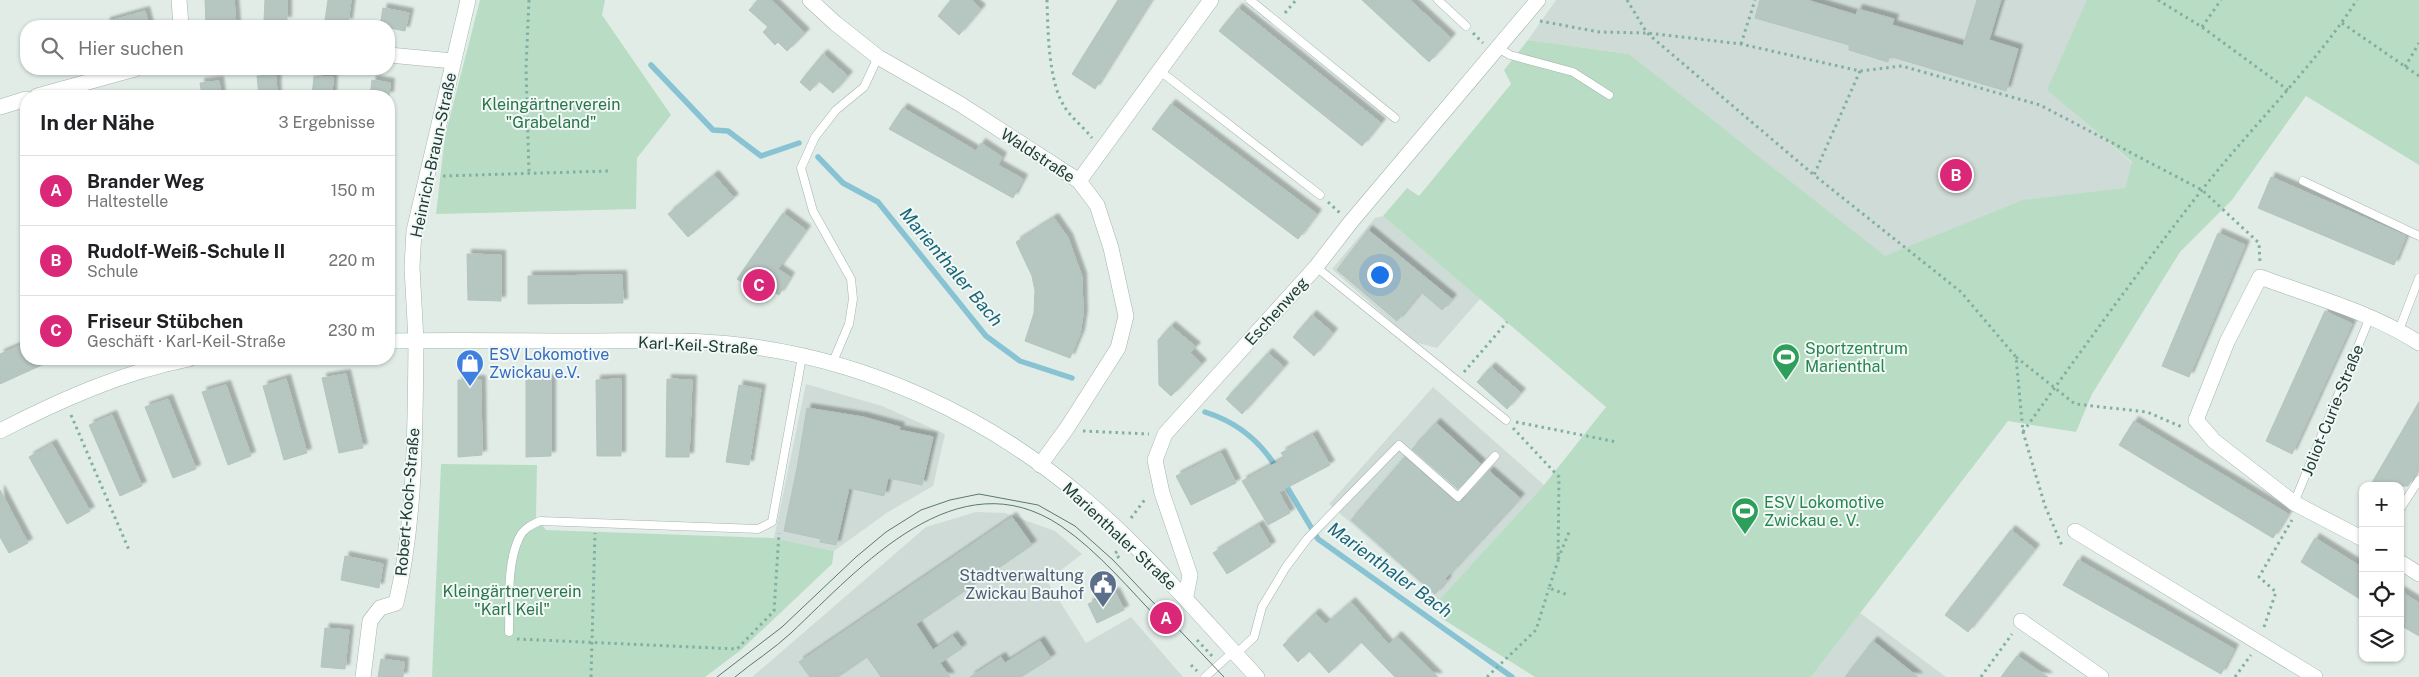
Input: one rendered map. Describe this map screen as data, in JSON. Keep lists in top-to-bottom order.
{
  "streets": {
    "street": [
      "Heinrich-Braun-Straße",
      "Waldstraße",
      "Eschenweg",
      "Karl-Keil-Straße",
      "Robert-Koch-Straße",
      "Marienthaler Straße"
    ],
    "lane": ["Joliot-Curie-Straße"]
  },
  "crossings": [
    ["Heinrich-Braun-Straße", "Karl-Keil-Straße"],
    ["Heinrich-Braun-Straße", "Robert-Koch-Straße"],
    ["Waldstraße", "Karl-Keil-Straße"],
    ["Waldstraße", "Marienthaler Straße"],
    ["Eschenweg", "Marienthaler Straße"],
    ["Karl-Keil-Straße", "Robert-Koch-Straße"],
    ["Karl-Keil-Straße", "Marienthaler Straße"]
  ],
  "water": ["Marienthaler Bach"],
  "parks": ["Kleingärtnerverein \"Grabeland\"", "Kleingärtnerverein \"Karl Keil\""],
  "places": {
    "sports": ["Sportzentrum Marienthal", "ESV Lokomotive Zwickau e. V."],
    "shop": ["ESV Lokomotive Zwickau e.V."],
    "public building": ["Stadtverwaltung Zwickau Bauhof"]
  },
  "page": {
    "search": "Hier suchen",
    "heading": ["In der Nähe", "3 Ergebnisse"],
    "list": [
      {
        "mark": "A",
        "name": "Brander Weg",
        "note": "Haltestelle",
        "value": "150 m"
      },
      {
        "mark": "B",
        "name": "Rudolf-Weiß-Schule II",
        "note": "Schule",
        "value": "220 m"
      },
      {
        "mark": "C",
        "name": "Friseur Stübchen",
        "note": "Geschäft · Karl-Keil-Straße",
        "value": "230 m"
      }
    ],
    "pins": ["B", "C", "A"],
    "map_buttons": ["+", "−"]
  }
}
